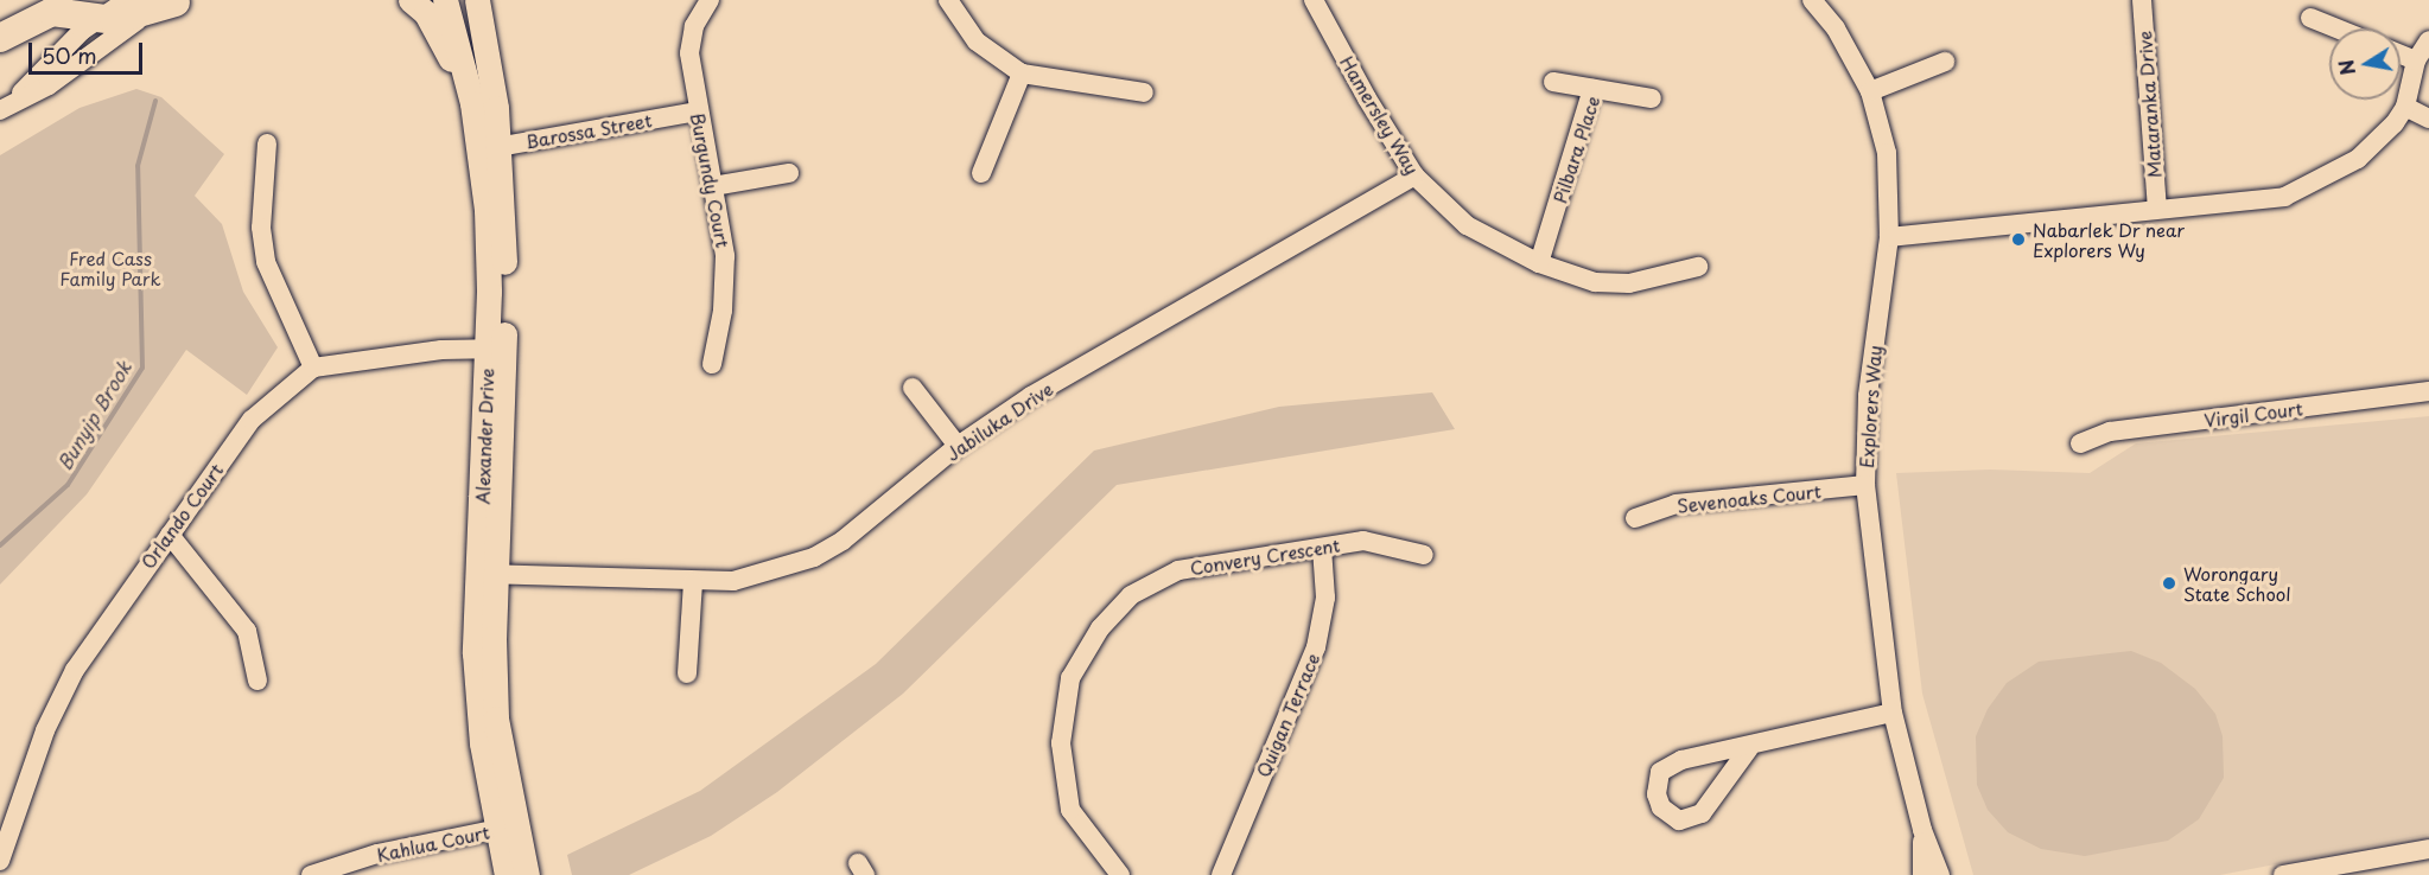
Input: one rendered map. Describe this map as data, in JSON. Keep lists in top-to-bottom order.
{
  "streets": {
    "main road": ["Alexander Drive"],
    "street": [
      "Mataranka Drive",
      "Hamersley Way",
      "Barossa Street",
      "Pilbara Place",
      "Burgundy Court",
      "Explorers Way",
      "Virgil Court",
      "Jabiluka Drive",
      "Sevenoaks Court",
      "Orlando Court",
      "Convery Crescent",
      "Quigan Terrace",
      "Kahlua Court"
    ]
  },
  "crossings": [
    ["Hamersley Way", "Pilbara Place"],
    ["Hamersley Way", "Jabiluka Drive"],
    ["Barossa Street", "Burgundy Court"],
    ["Barossa Street", "Alexander Drive"],
    ["Explorers Way", "Sevenoaks Court"],
    ["Jabiluka Drive", "Alexander Drive"],
    ["Alexander Drive", "Kahlua Court"],
    ["Convery Crescent", "Quigan Terrace"]
  ],
  "water": ["Bunyip Brook"],
  "parks": ["Fred Cass Family Park"],
  "places": ["Nabarlek Dr near Explorers Wy", "Worongary State School"],
  "scale_bar": "50 m",
  "north": "left"
}
